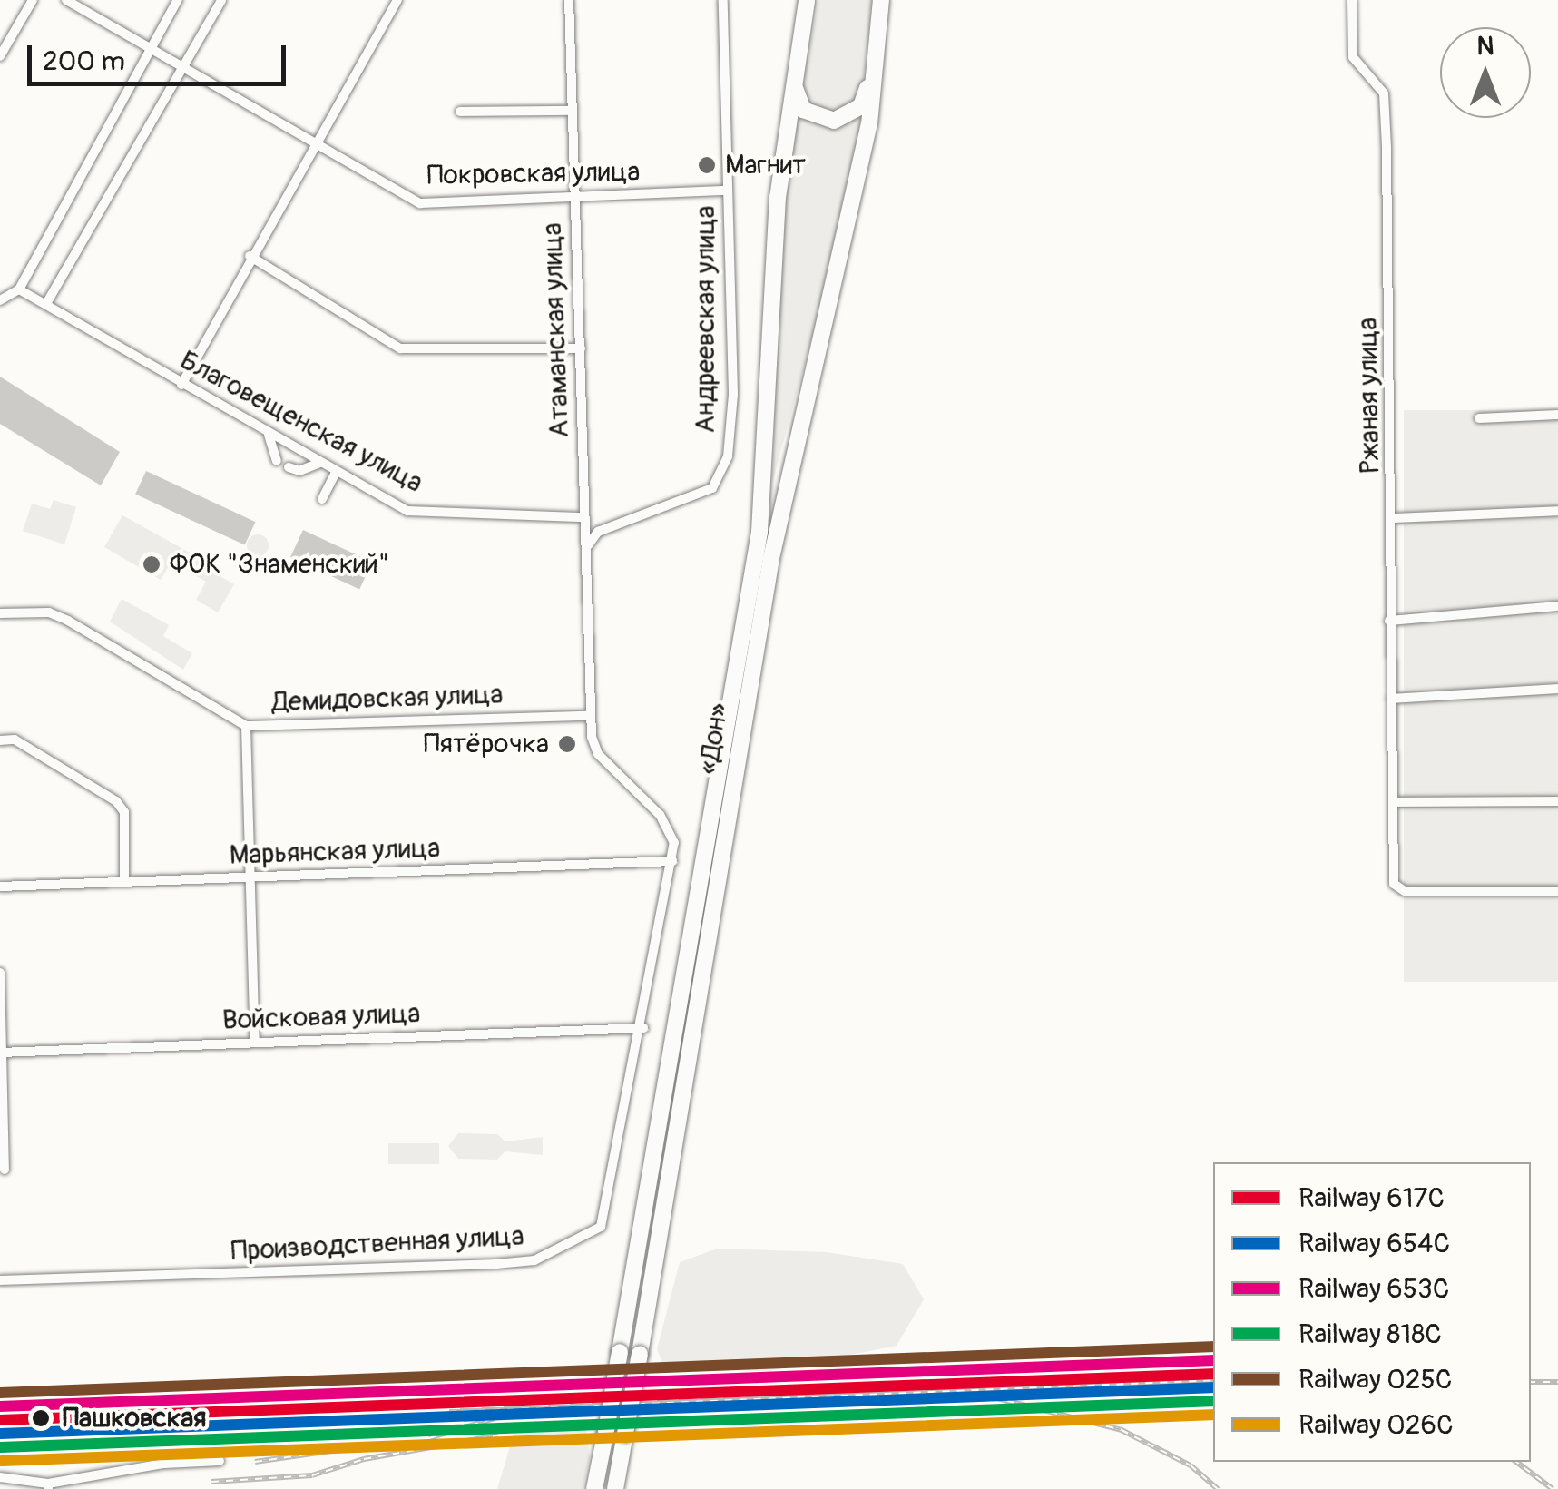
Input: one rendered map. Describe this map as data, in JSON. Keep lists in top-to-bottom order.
{
  "streets": {
    "highway": ["«Дон»"],
    "street": [
      "Покровская улица",
      "Андреевская улица",
      "Атаманская улица",
      "Ржаная улица",
      "Благовещенская улица",
      "Демидовская улица",
      "Марьянская улица",
      "Войсковая улица",
      "Производственная улица"
    ]
  },
  "crossings": [
    ["Покровская улица", "Андреевская улица"],
    ["Покровская улица", "Атаманская улица"],
    ["Андреевская улица", "Атаманская улица"],
    ["Атаманская улица", "Благовещенская улица"],
    ["Атаманская улица", "Демидовская улица"],
    ["Атаманская улица", "Марьянская улица"],
    ["Атаманская улица", "Производственная улица"],
    ["Марьянская улица", "Производственная улица"],
    ["Войсковая улица", "Производственная улица"]
  ],
  "places": [
    "Магнит",
    "ФОК \"Знаменский\"",
    "Пятёрочка",
    "Пашковская"
  ],
  "lines": [
    "rail line 025С",
    "rail line 653С",
    "rail line 617C",
    "rail line 654С",
    "rail line 818С",
    "rail line 026С"
  ],
  "legend": [
    "Railway 617C",
    "Railway 654С",
    "Railway 653С",
    "Railway 818С",
    "Railway 025С",
    "Railway 026С"
  ],
  "scale_bar": "200 m",
  "north": "top"
}
